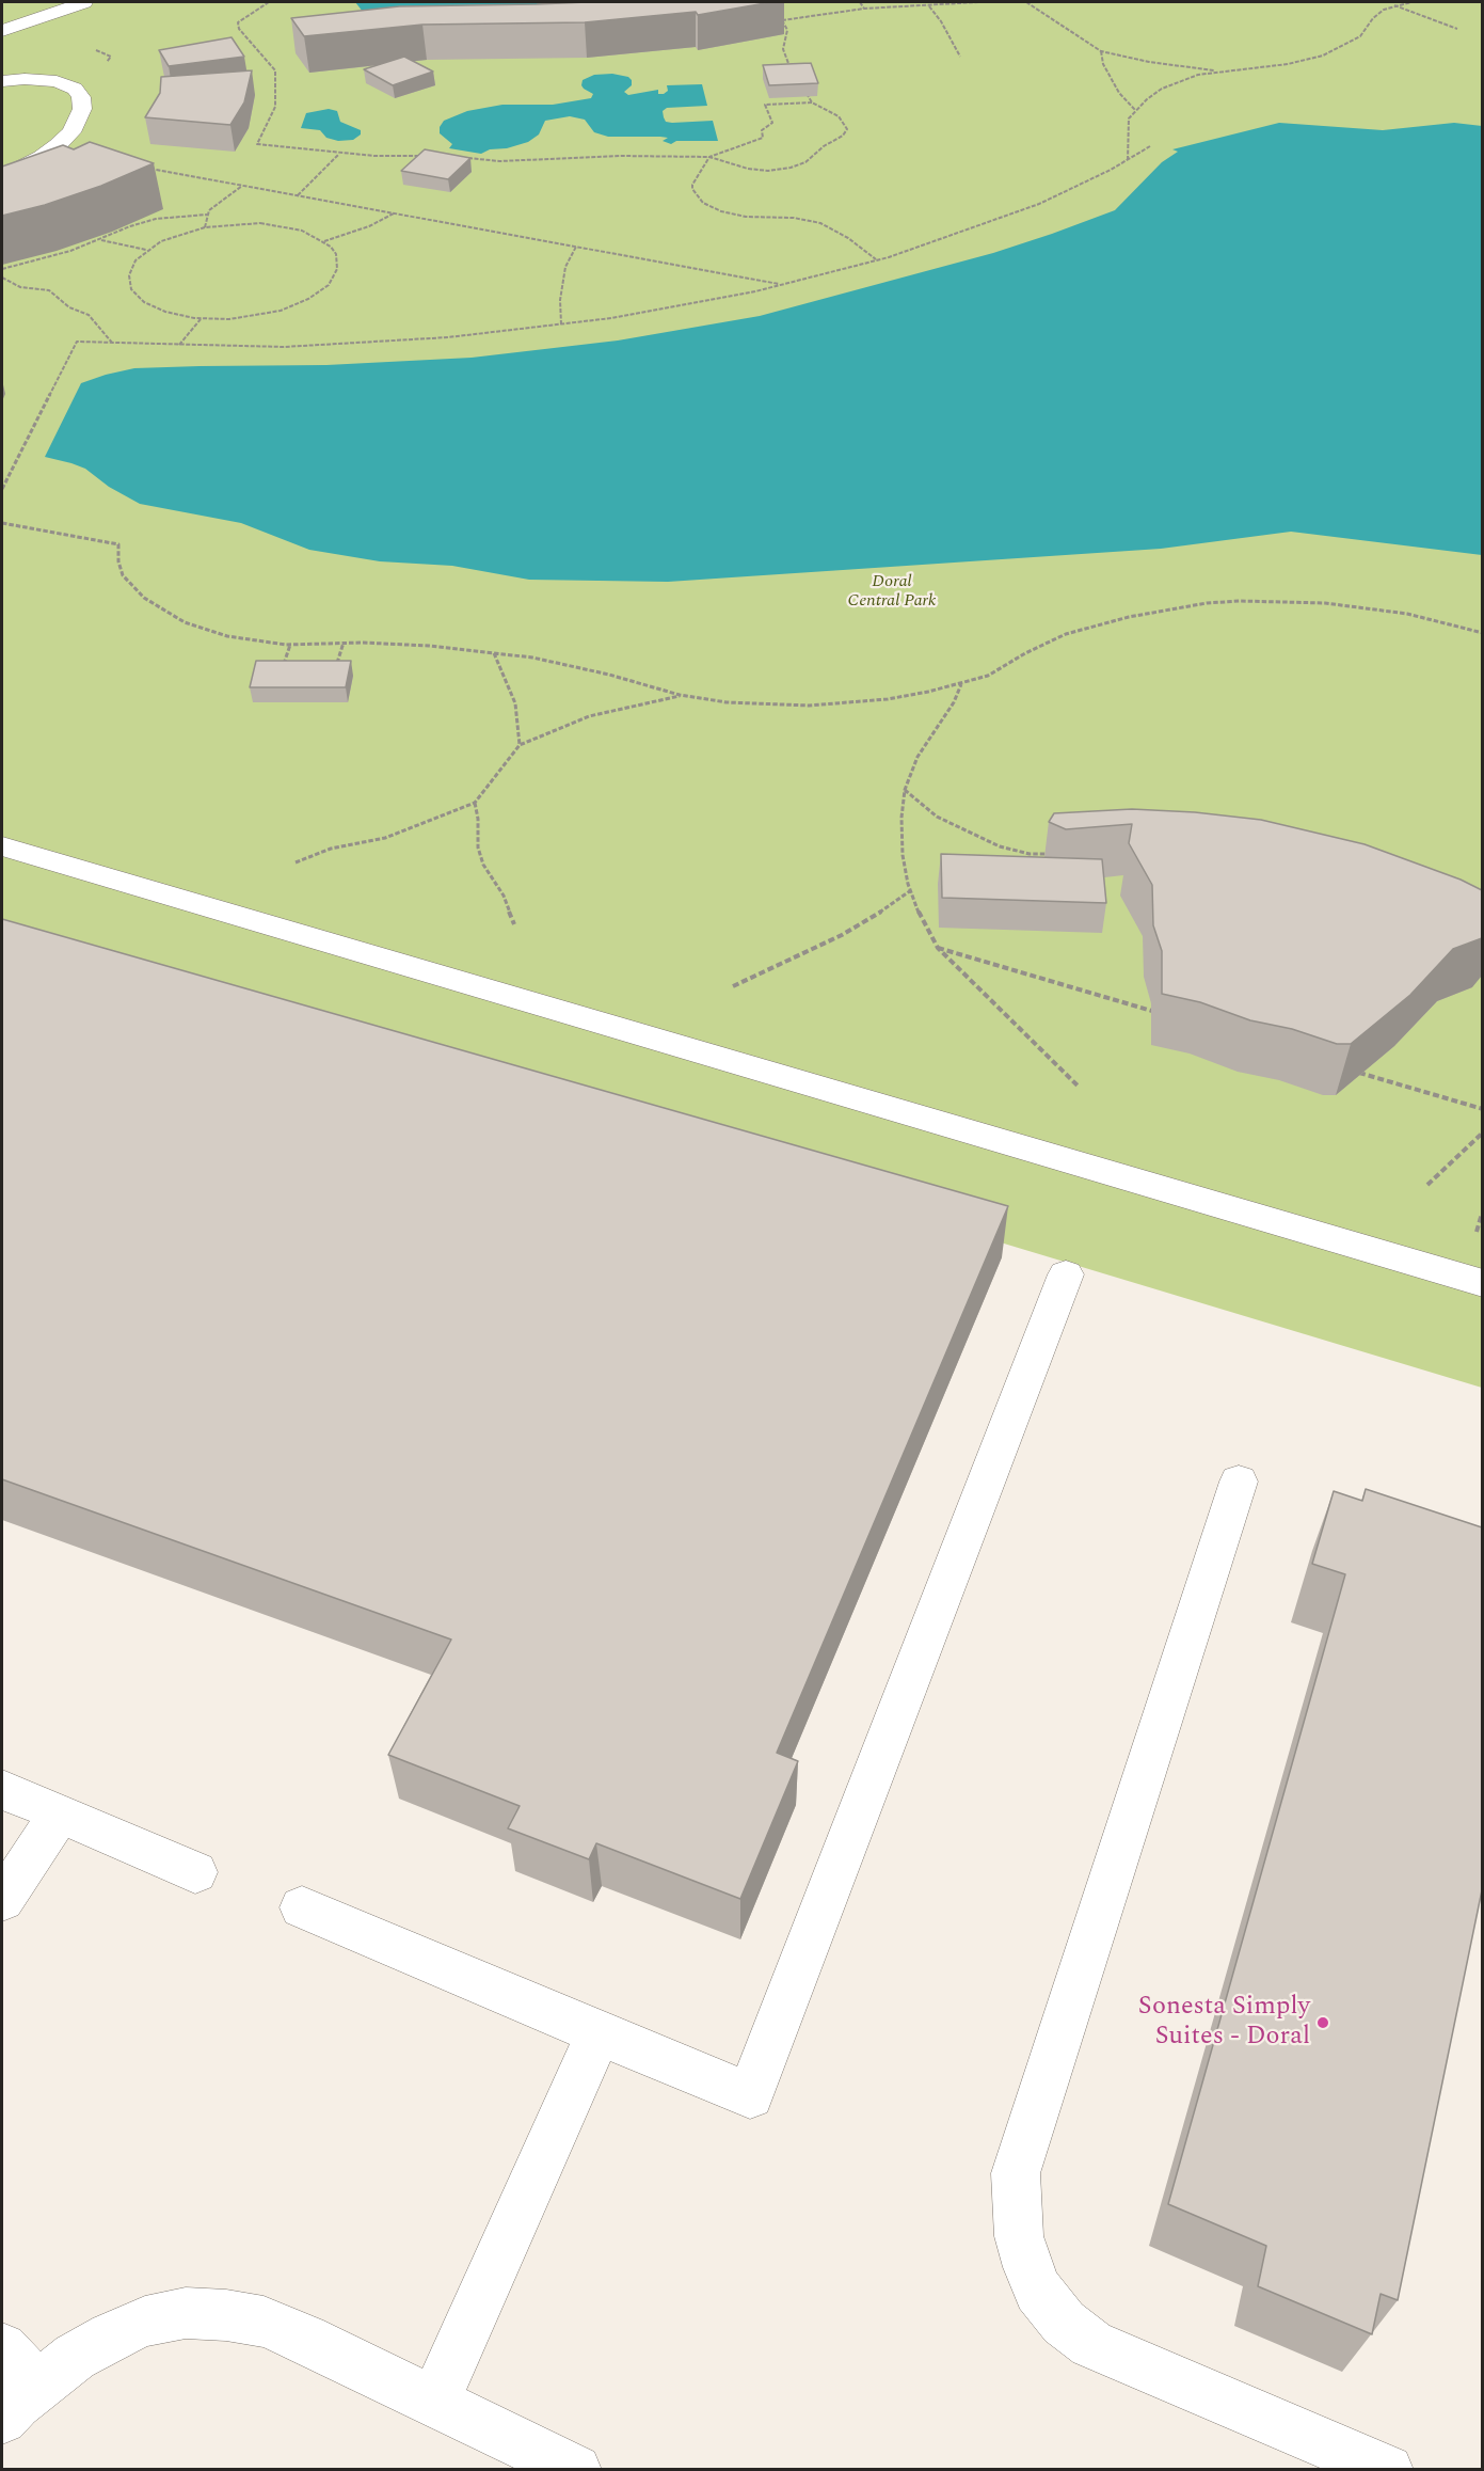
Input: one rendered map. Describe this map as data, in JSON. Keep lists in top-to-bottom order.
{
  "parks": ["Doral Central Park"],
  "places": ["Sonesta Simply Suites - Doral"]
}
